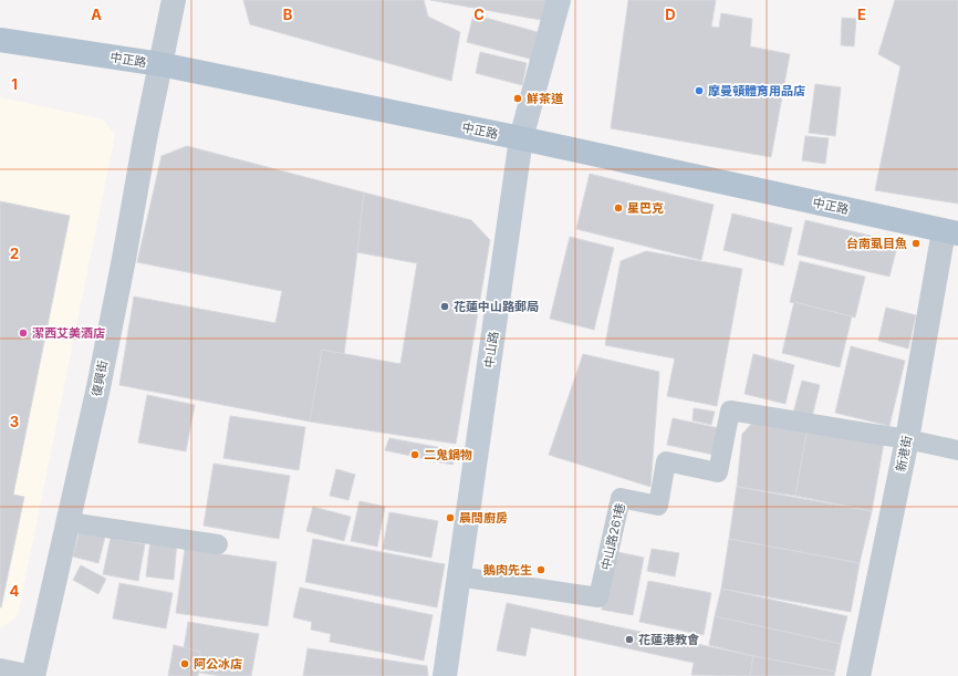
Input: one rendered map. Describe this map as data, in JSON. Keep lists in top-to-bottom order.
{
  "streets": {
    "main road": ["中正路"],
    "street": ["中山路", "復興街", "新港街"],
    "lane": ["中山路261巷"]
  },
  "crossings": [
    ["中正路", "中山路"],
    ["中正路", "復興街"],
    ["中正路", "新港街"],
    ["中山路", "中山路261巷"],
    ["新港街", "中山路261巷"]
  ],
  "places": [
    "摩曼頓體育用品店",
    "鮮茶道",
    "星巴克",
    "台南虱目魚",
    "花蓮中山路郵局",
    "潔西艾美酒店",
    "二鬼鍋物",
    "晨間廚房",
    "鵝肉先生",
    "花蓮港教會",
    "阿公冰店"
  ],
  "grid": {
    "columns": [
      "A",
      "B",
      "C",
      "D",
      "E"
    ],
    "rows": [
      "1",
      "2",
      "3",
      "4"
    ]
  }
}
